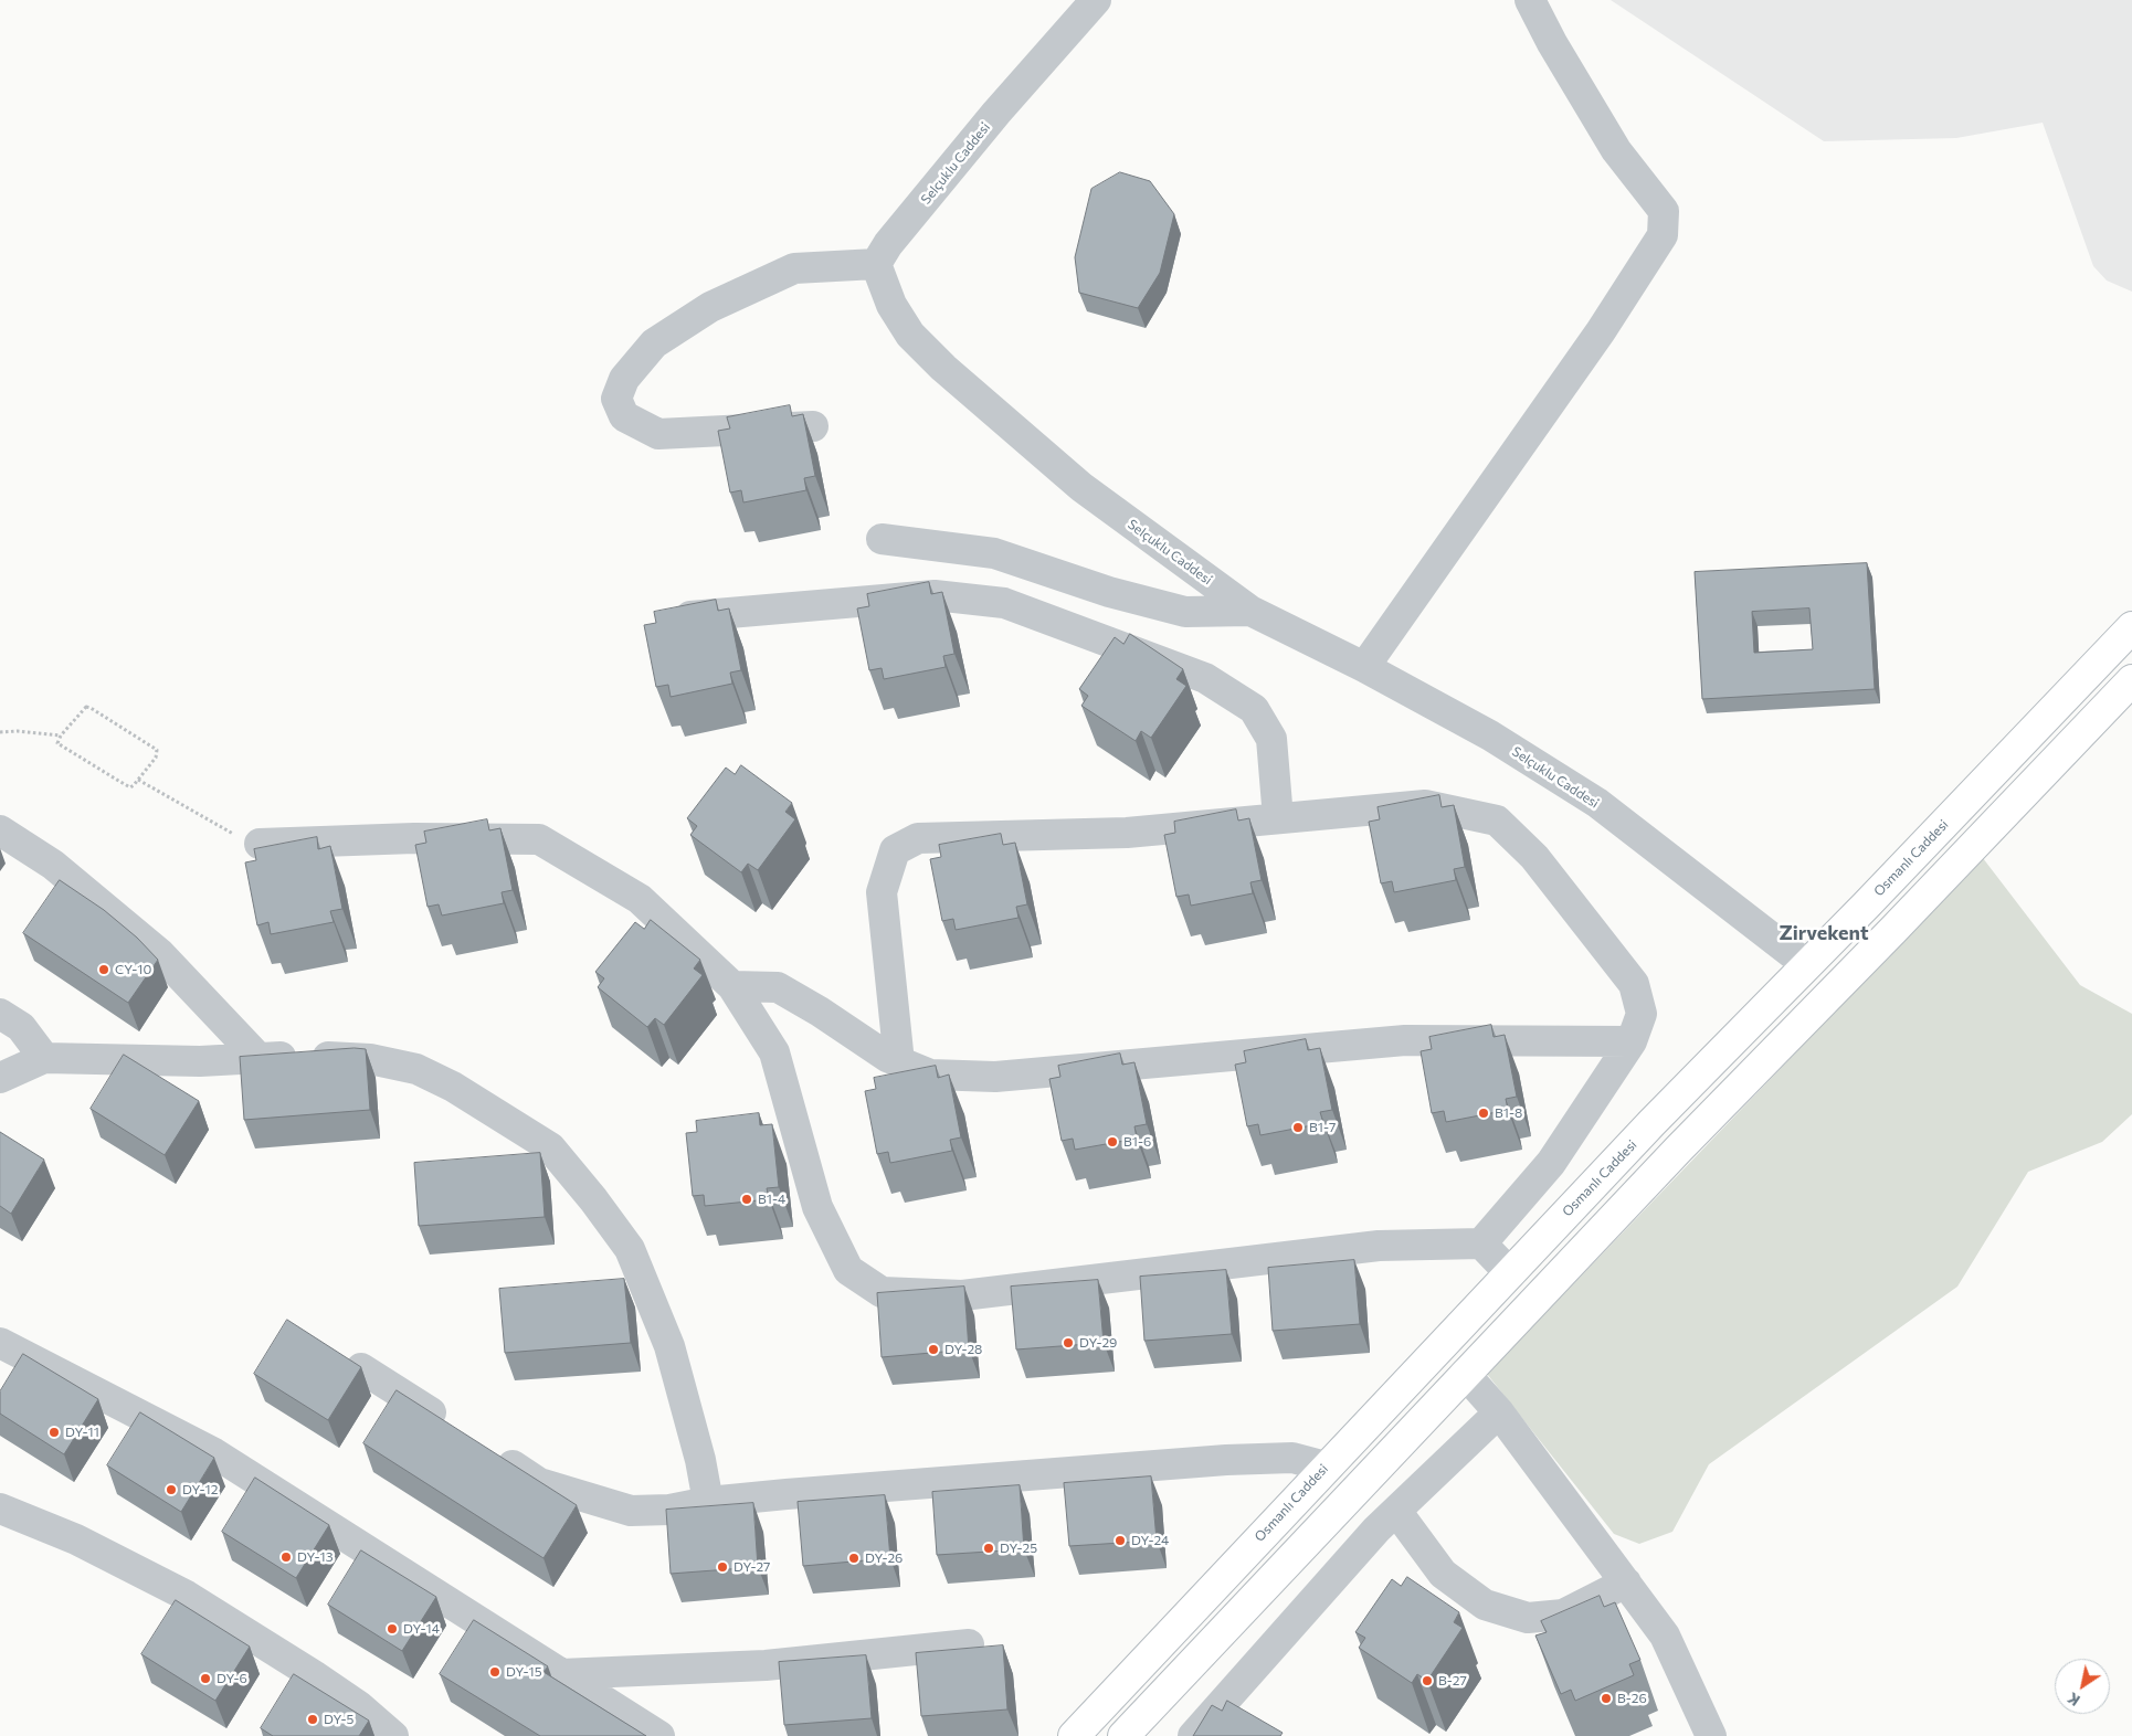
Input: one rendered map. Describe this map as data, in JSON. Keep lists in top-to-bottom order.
{
  "streets": {
    "street": ["Selçuklu Caddesi", "Osmanlı Caddesi"]
  },
  "crossings": [
    ["Selçuklu Caddesi", "Osmanlı Caddesi"]
  ],
  "districts": ["Zirvekent"],
  "places": [
    "CY-10",
    "B1-8",
    "B1-7",
    "B1-6",
    "B1-4",
    "DY-29",
    "DY-28",
    "DY-11",
    "DY-12",
    "DY-24",
    "DY-25",
    "DY-13",
    "DY-26",
    "DY-27",
    "DY-14",
    "DY-15",
    "DY-6",
    "B-27",
    "B-26",
    "DY-5"
  ],
  "north": "bottom left"
}
